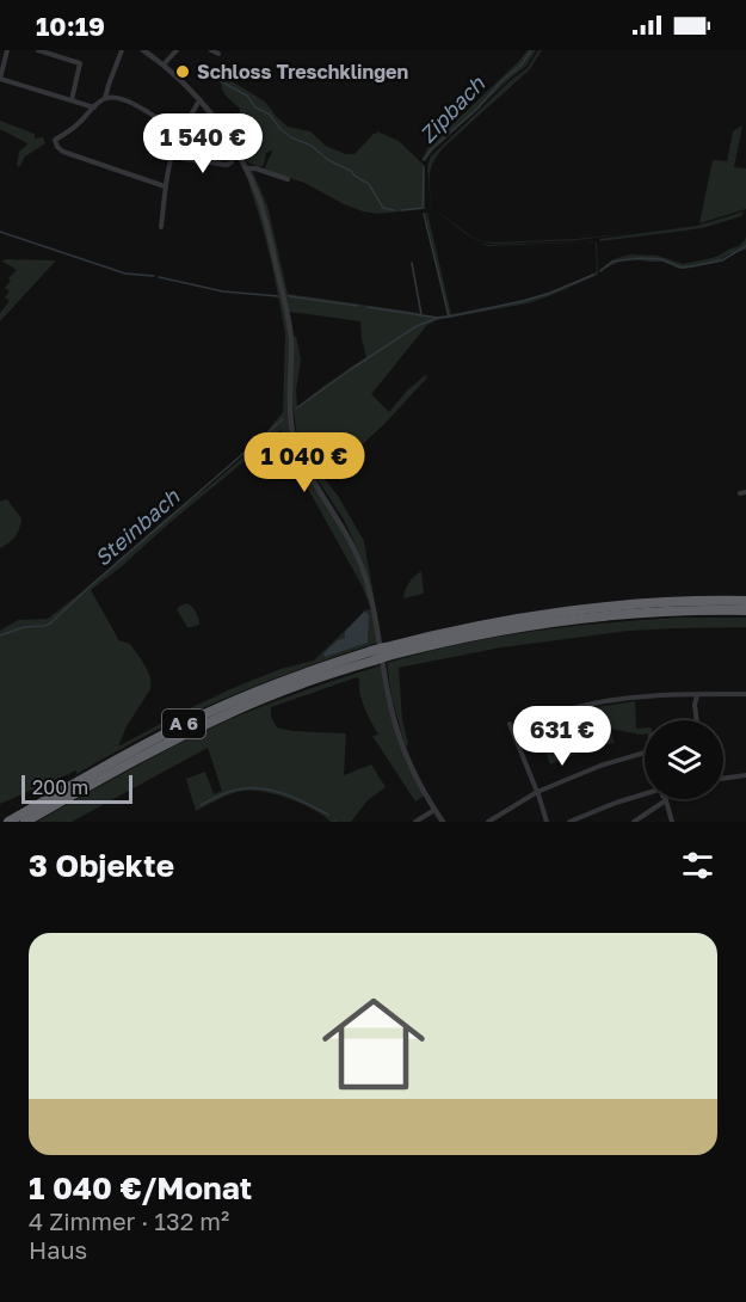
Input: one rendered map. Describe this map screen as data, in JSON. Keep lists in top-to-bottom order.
{
  "streets": {
    "highway": ["A 6"]
  },
  "water": ["Zipbach", "Steinbach"],
  "places": ["Schloss Treschklingen"],
  "scale_bar": "200 m",
  "page": {
    "status": "10:19",
    "price": ["1 540 €", "1 040 €", "631 €"],
    "scale": "200 m",
    "heading": "3 Objekte",
    "list": [
      {
        "name": "1 040 €/Monat",
        "note": "4 Zimmer · 132 m² · Haus"
      }
    ]
  }
}
